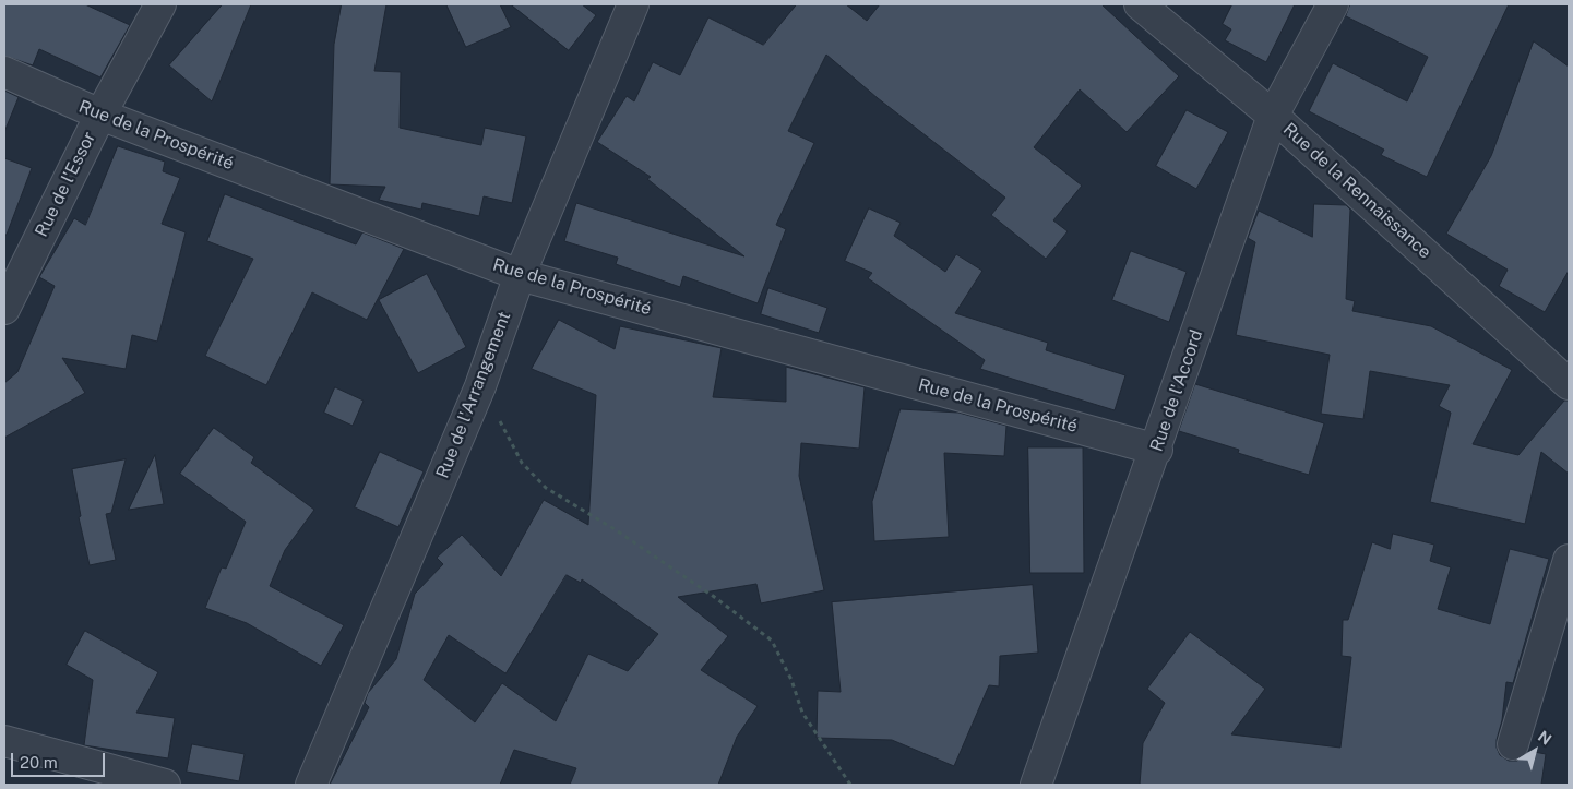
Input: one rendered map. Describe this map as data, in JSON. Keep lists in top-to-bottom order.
{
  "streets": {
    "street": [
      "Rue de la Prospérité",
      "Rue de l'Essor",
      "Rue de la Rennaissance",
      "Rue de l'Accord",
      "Rue de l'Arrangement"
    ]
  },
  "crossings": [
    ["Rue de la Prospérité", "Rue de l'Essor"],
    ["Rue de la Prospérité", "Rue de l'Accord"],
    ["Rue de la Prospérité", "Rue de l'Arrangement"],
    ["Rue de la Rennaissance", "Rue de l'Accord"]
  ],
  "scale_bar": "20 m",
  "north": "top right"
}
